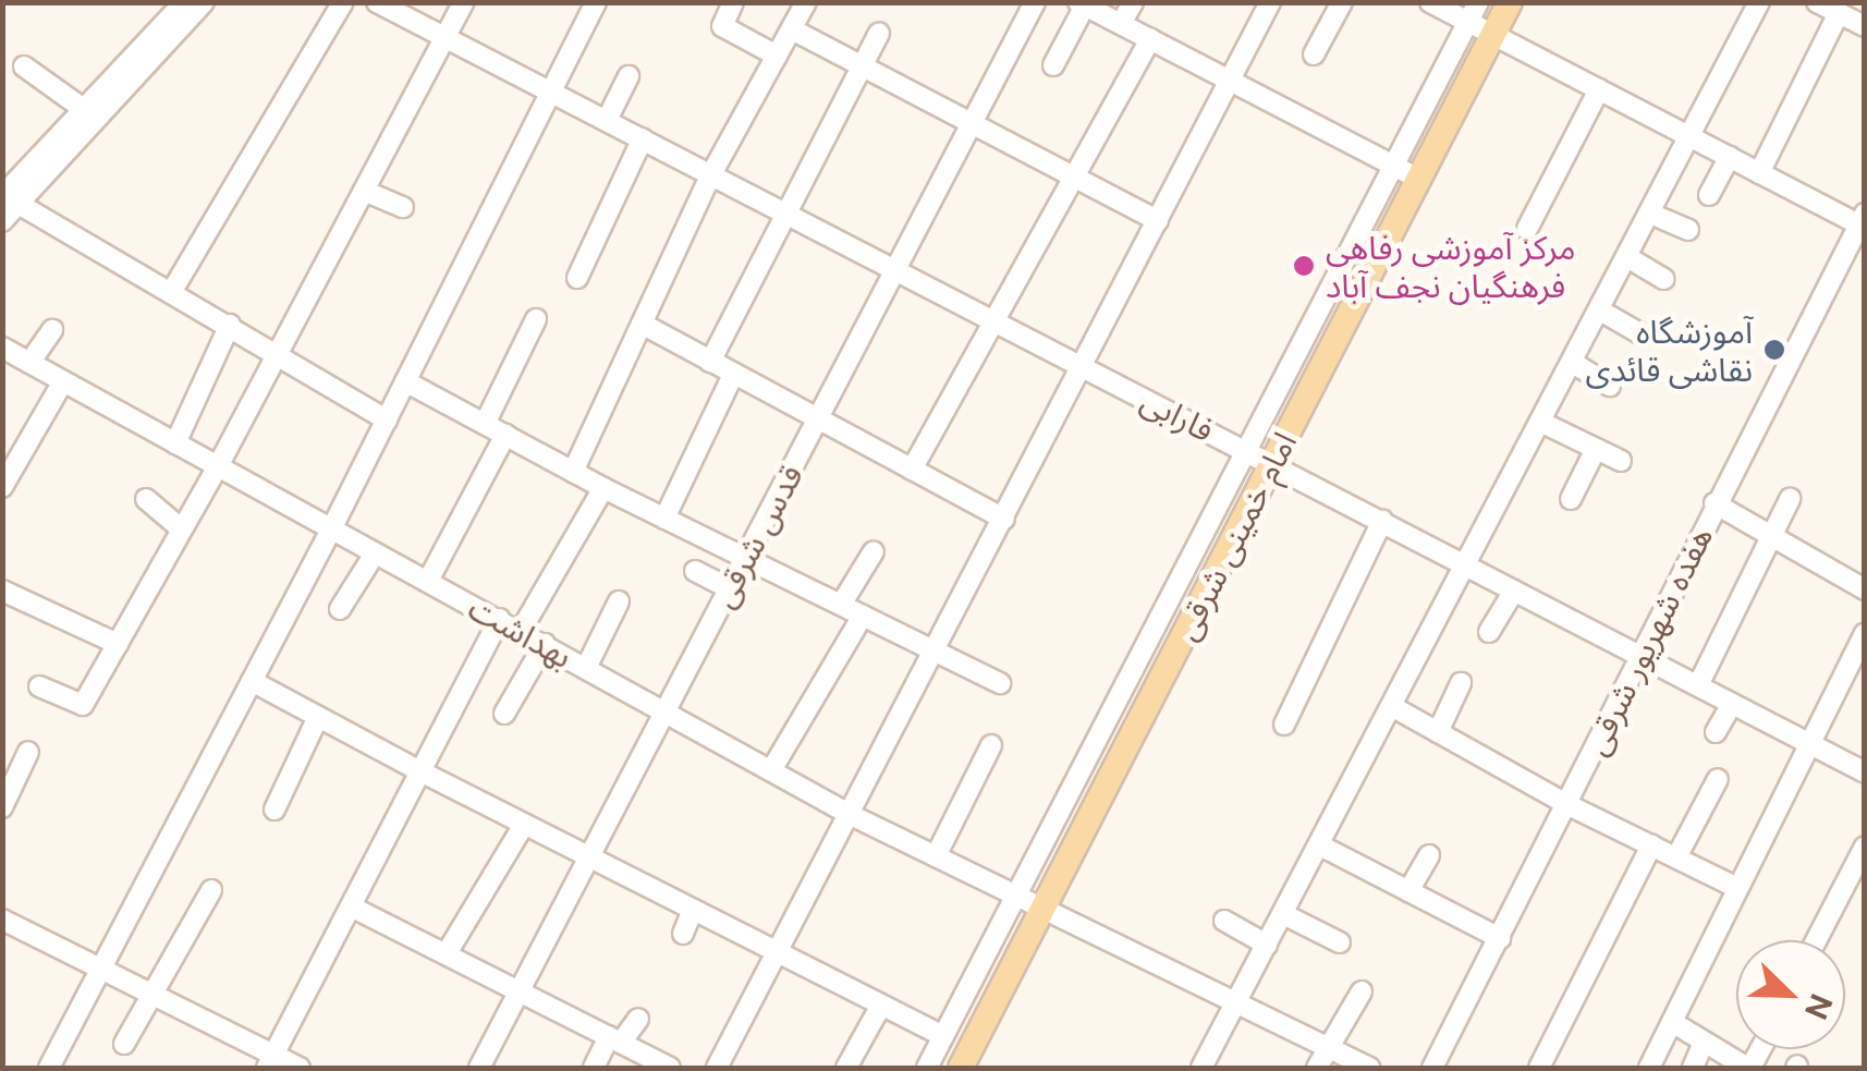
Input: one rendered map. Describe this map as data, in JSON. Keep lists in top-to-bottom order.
{
  "streets": {
    "main road": ["امام خمینی شرقی"],
    "street": [
      "فارابی",
      "قدس شرقی",
      "بهداشت",
      "هفده شهریور شرقی"
    ]
  },
  "crossings": [
    ["فارابی", "قدس شرقی"],
    ["فارابی", "امام خمینی شرقی"],
    ["فارابی", "هفده شهریور شرقی"],
    ["قدس شرقی", "بهداشت"],
    ["امام خمینی شرقی", "بهداشت"]
  ],
  "places": ["مرکز آموزشی رفاهی فرهنگیان نجف آباد", "آموزشگاه نقاشی قائدی"],
  "north": "bottom right"
}
